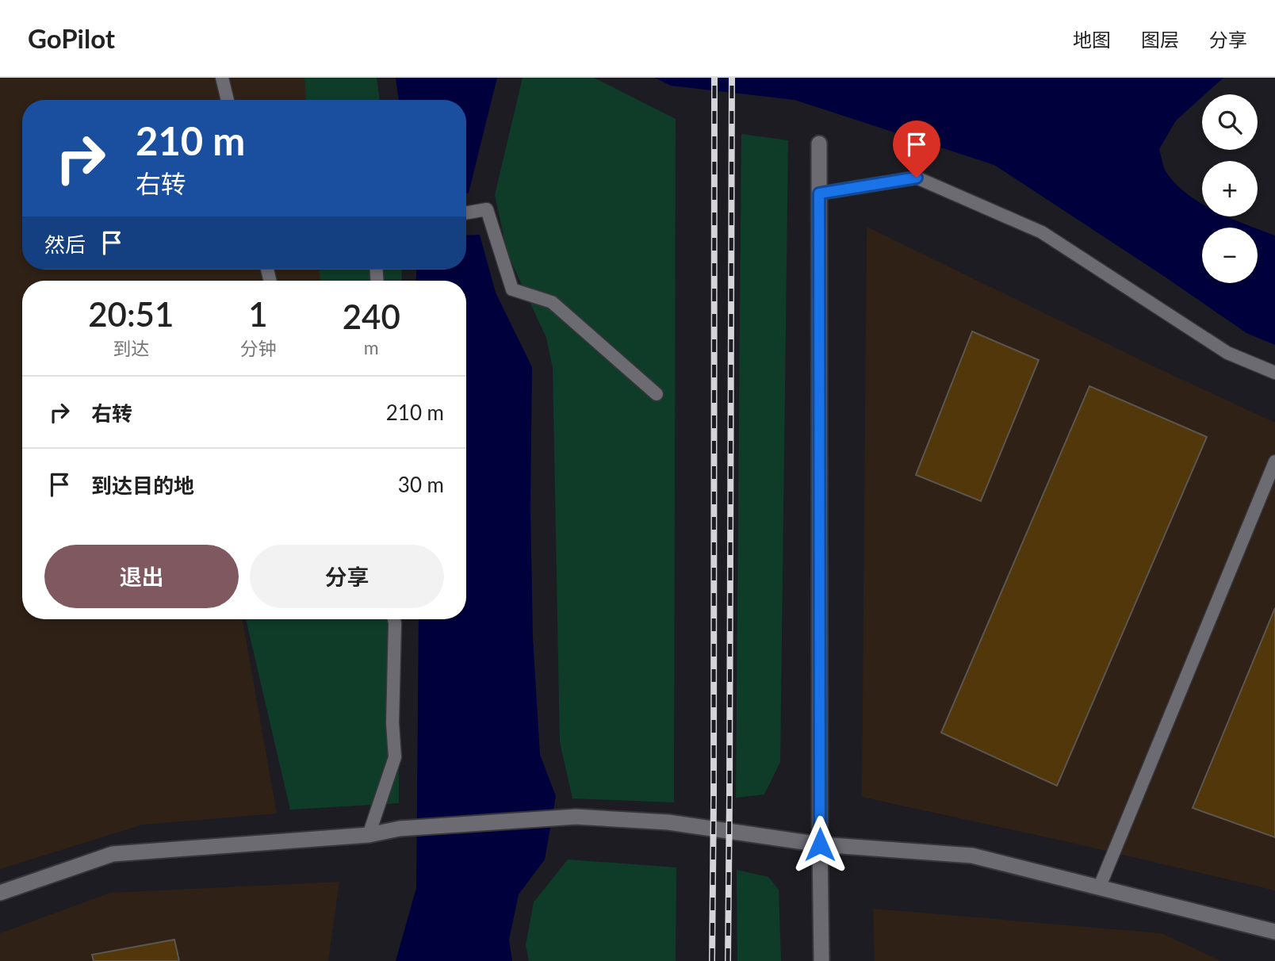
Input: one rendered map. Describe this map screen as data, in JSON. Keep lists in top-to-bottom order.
{
  "page": {
    "header": "GoPilot",
    "nav": ["地图", "图层", "分享"],
    "map_buttons": ["+", "−"],
    "turn": ["210 m", "右转"],
    "then": "然后",
    "eta": [
      "20:51",
      "到达",
      "1",
      "分钟",
      "240",
      "m"
    ],
    "list": [
      {
        "name": "右转",
        "value": "210 m"
      },
      {
        "name": "到达目的地",
        "value": "30 m"
      }
    ],
    "buttons": ["退出", "分享"]
  }
}
